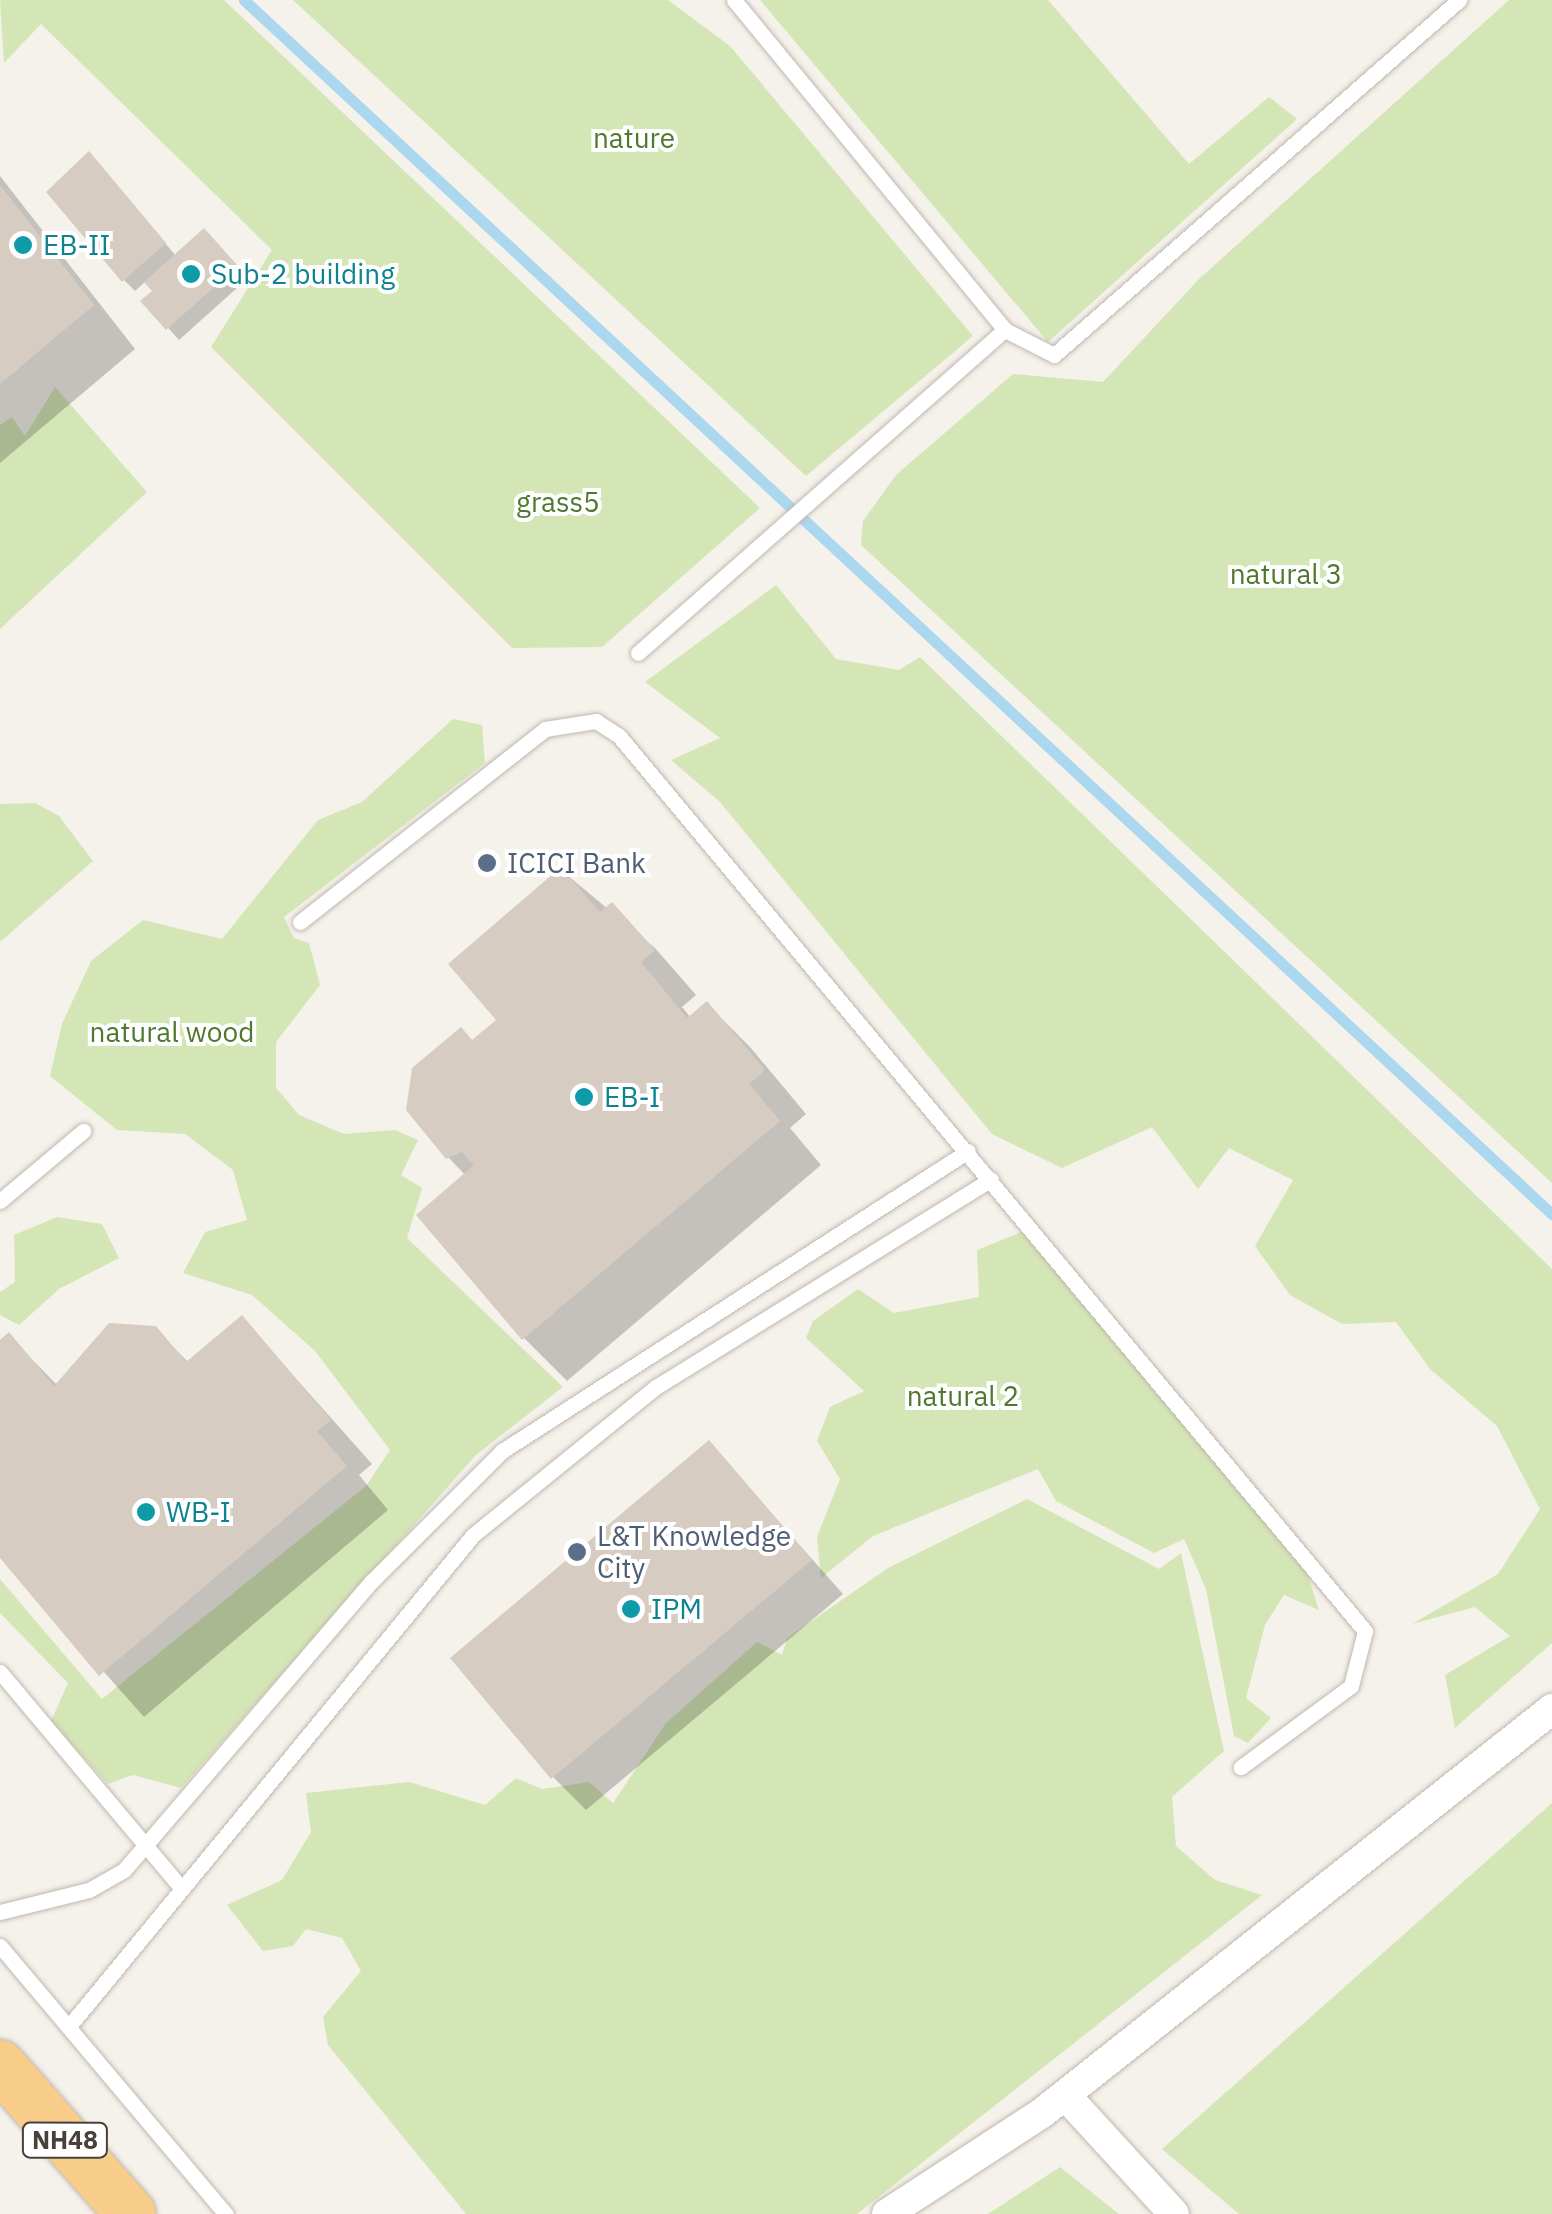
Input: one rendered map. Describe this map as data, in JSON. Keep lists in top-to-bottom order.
{
  "streets": {
    "highway": ["NH48"]
  },
  "parks": [
    "nature",
    "grass5",
    "natural 3",
    "natural wood",
    "natural 2"
  ],
  "places": [
    "EB-II",
    "Sub-2 building",
    "ICICI Bank",
    "EB-I",
    "WB-I",
    "L&T Knowledge City",
    "IPM"
  ]
}
